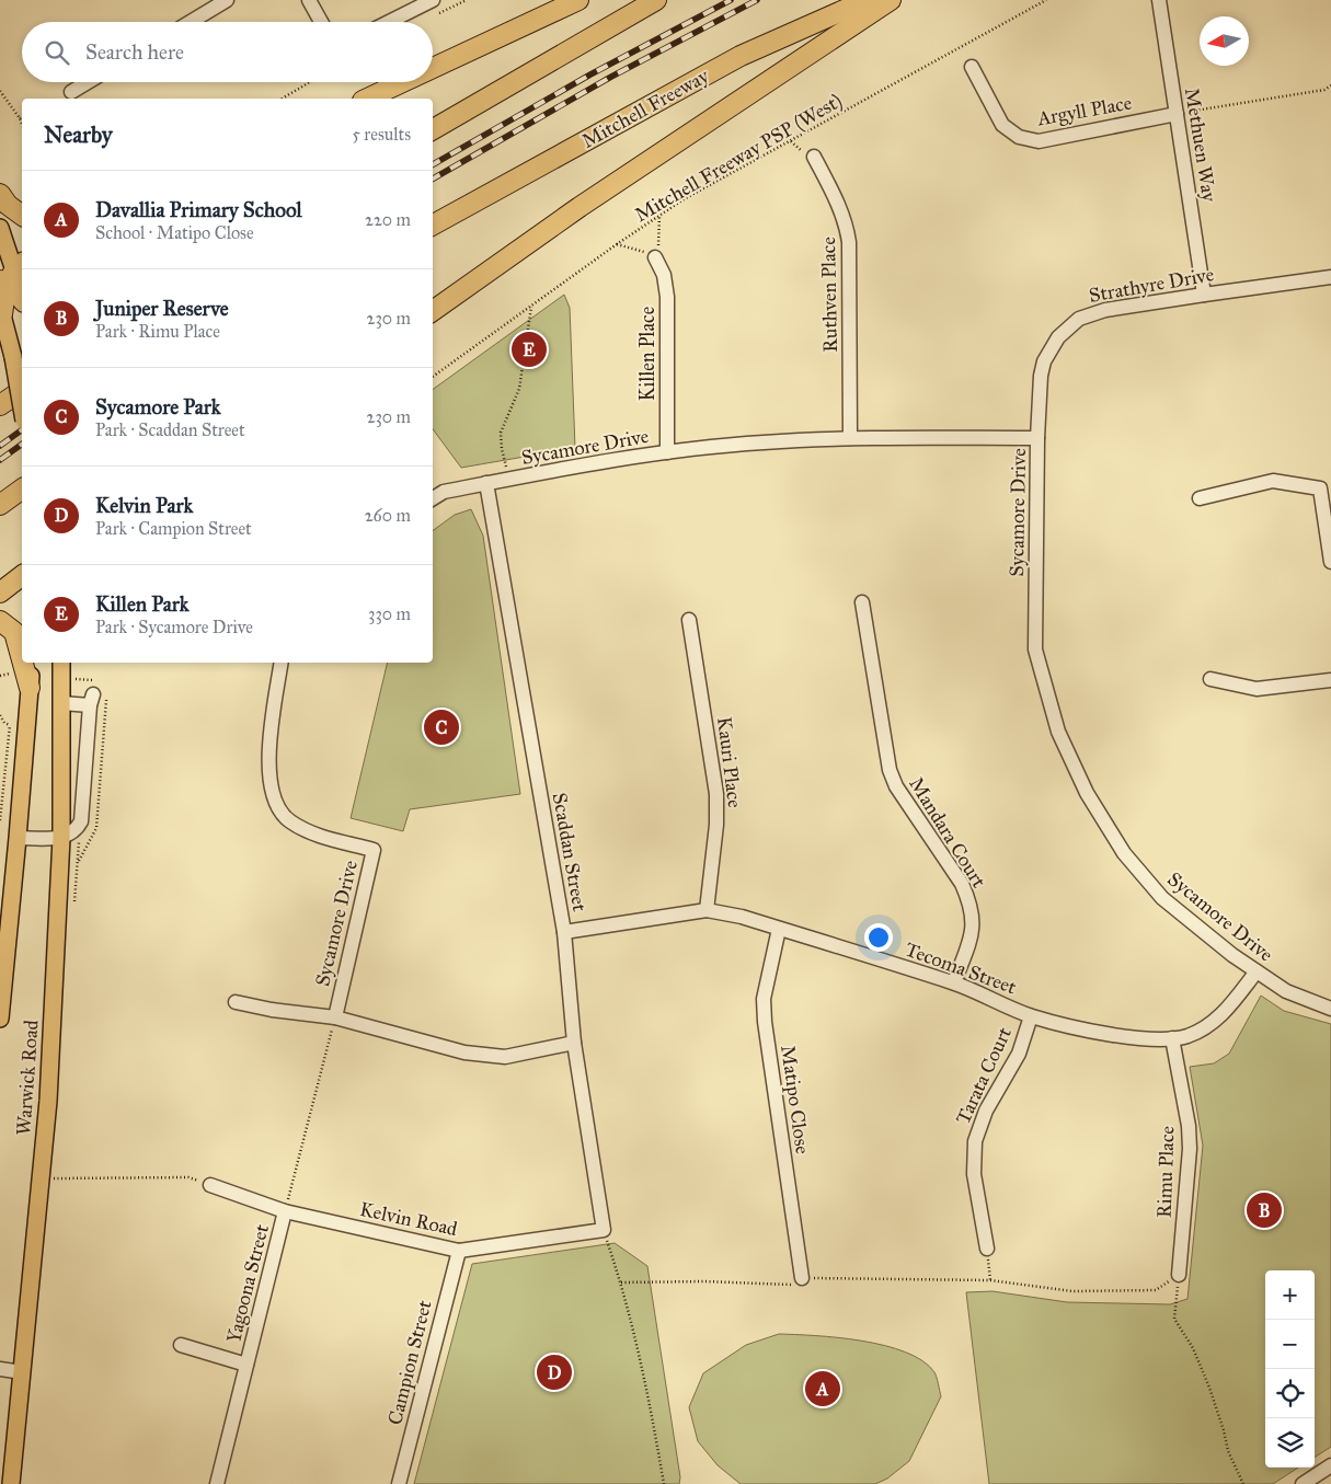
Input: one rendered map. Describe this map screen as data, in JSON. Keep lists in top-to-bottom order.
{
  "streets": {
    "highway": ["Mitchell Freeway"],
    "main road": ["Warwick Road"],
    "street": [
      "Argyll Place",
      "Methuen Way",
      "Strathyre Drive",
      "Ruthven Place",
      "Killen Place",
      "Sycamore Drive",
      "Kauri Place",
      "Mandara Court",
      "Scaddan Street",
      "Tecoma Street",
      "Tarata Court",
      "Matipo Close",
      "Rimu Place",
      "Kelvin Road",
      "Yagoona Street",
      "Campion Street"
    ],
    "path": ["Mitchell Freeway PSP (West)"]
  },
  "crossings": [
    ["Argyll Place", "Methuen Way"],
    ["Methuen Way", "Strathyre Drive"],
    ["Strathyre Drive", "Sycamore Drive"],
    ["Ruthven Place", "Sycamore Drive"],
    ["Killen Place", "Sycamore Drive"],
    ["Sycamore Drive", "Scaddan Street"],
    ["Sycamore Drive", "Tecoma Street"],
    ["Kauri Place", "Tecoma Street"],
    ["Mandara Court", "Tecoma Street"],
    ["Scaddan Street", "Tecoma Street"],
    ["Scaddan Street", "Kelvin Road"],
    ["Tecoma Street", "Tarata Court"],
    ["Tecoma Street", "Matipo Close"],
    ["Tecoma Street", "Rimu Place"],
    ["Kelvin Road", "Yagoona Street"],
    ["Kelvin Road", "Campion Street"]
  ],
  "north": "left",
  "page": {
    "search": "Search here",
    "heading": ["Nearby", "5 results"],
    "list": [
      {
        "mark": "A",
        "name": "Davallia Primary School",
        "note": "School · Matipo Close",
        "value": "220 m"
      },
      {
        "mark": "B",
        "name": "Juniper Reserve",
        "note": "Park · Rimu Place",
        "value": "230 m"
      },
      {
        "mark": "C",
        "name": "Sycamore Park",
        "note": "Park · Scaddan Street",
        "value": "230 m"
      },
      {
        "mark": "D",
        "name": "Kelvin Park",
        "note": "Park · Campion Street",
        "value": "260 m"
      },
      {
        "mark": "E",
        "name": "Killen Park",
        "note": "Park · Sycamore Drive",
        "value": "330 m"
      }
    ],
    "pins": [
      "E",
      "C",
      "B",
      "D",
      "A"
    ],
    "map_buttons": ["+", "−"]
  }
}
